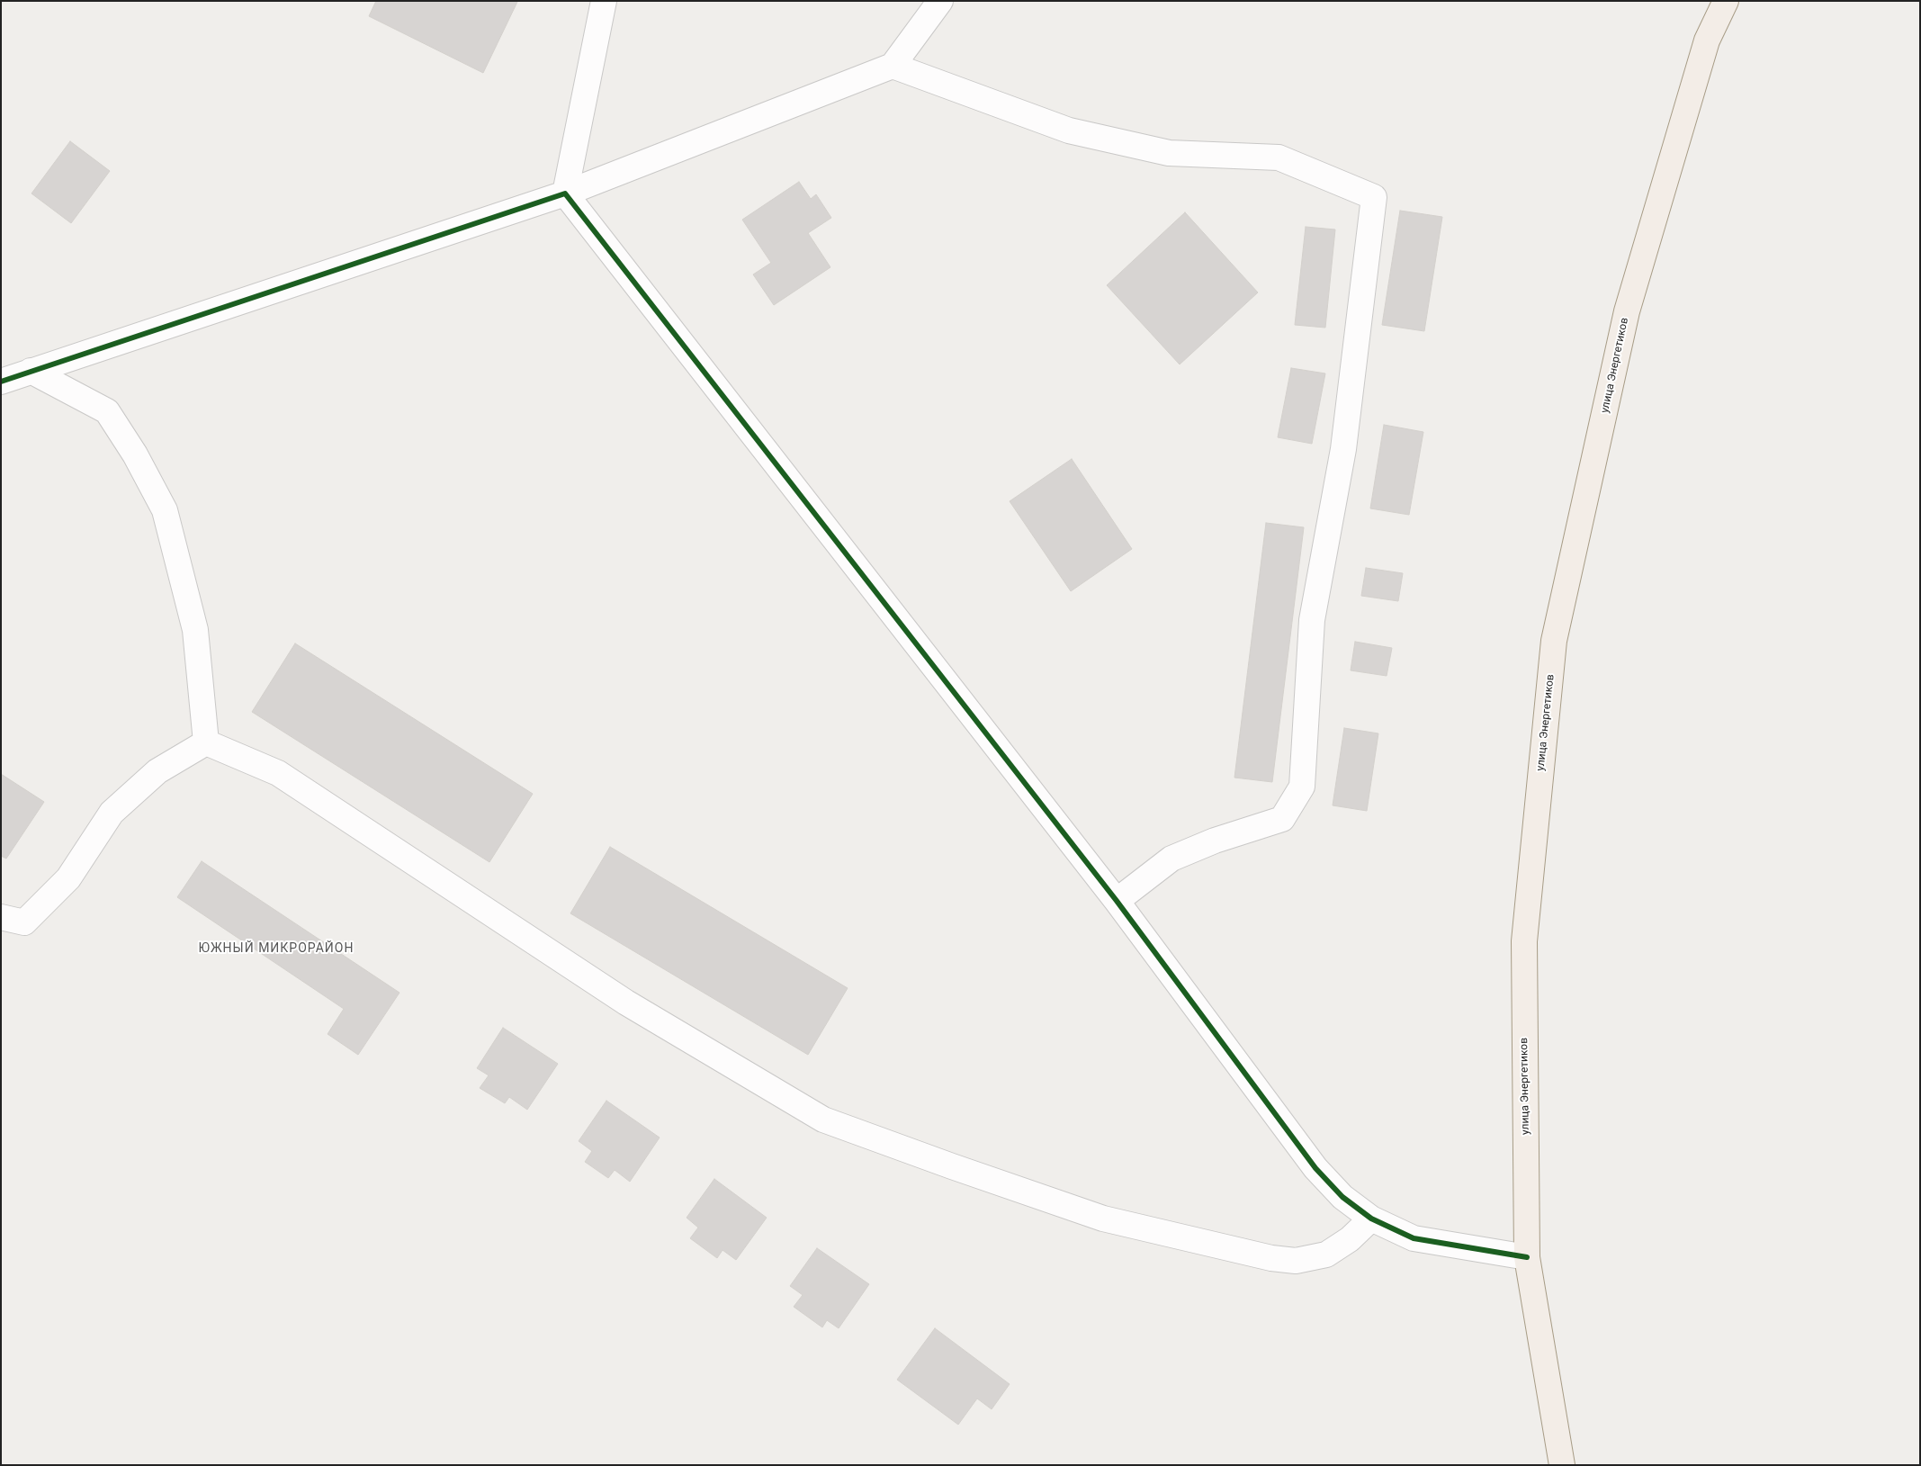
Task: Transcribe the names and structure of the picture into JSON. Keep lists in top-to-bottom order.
{
  "streets": {
    "main road": ["улица Энергетиков"]
  },
  "districts": ["ЮЖНЫЙ МИКРОРАЙОН"]
}
